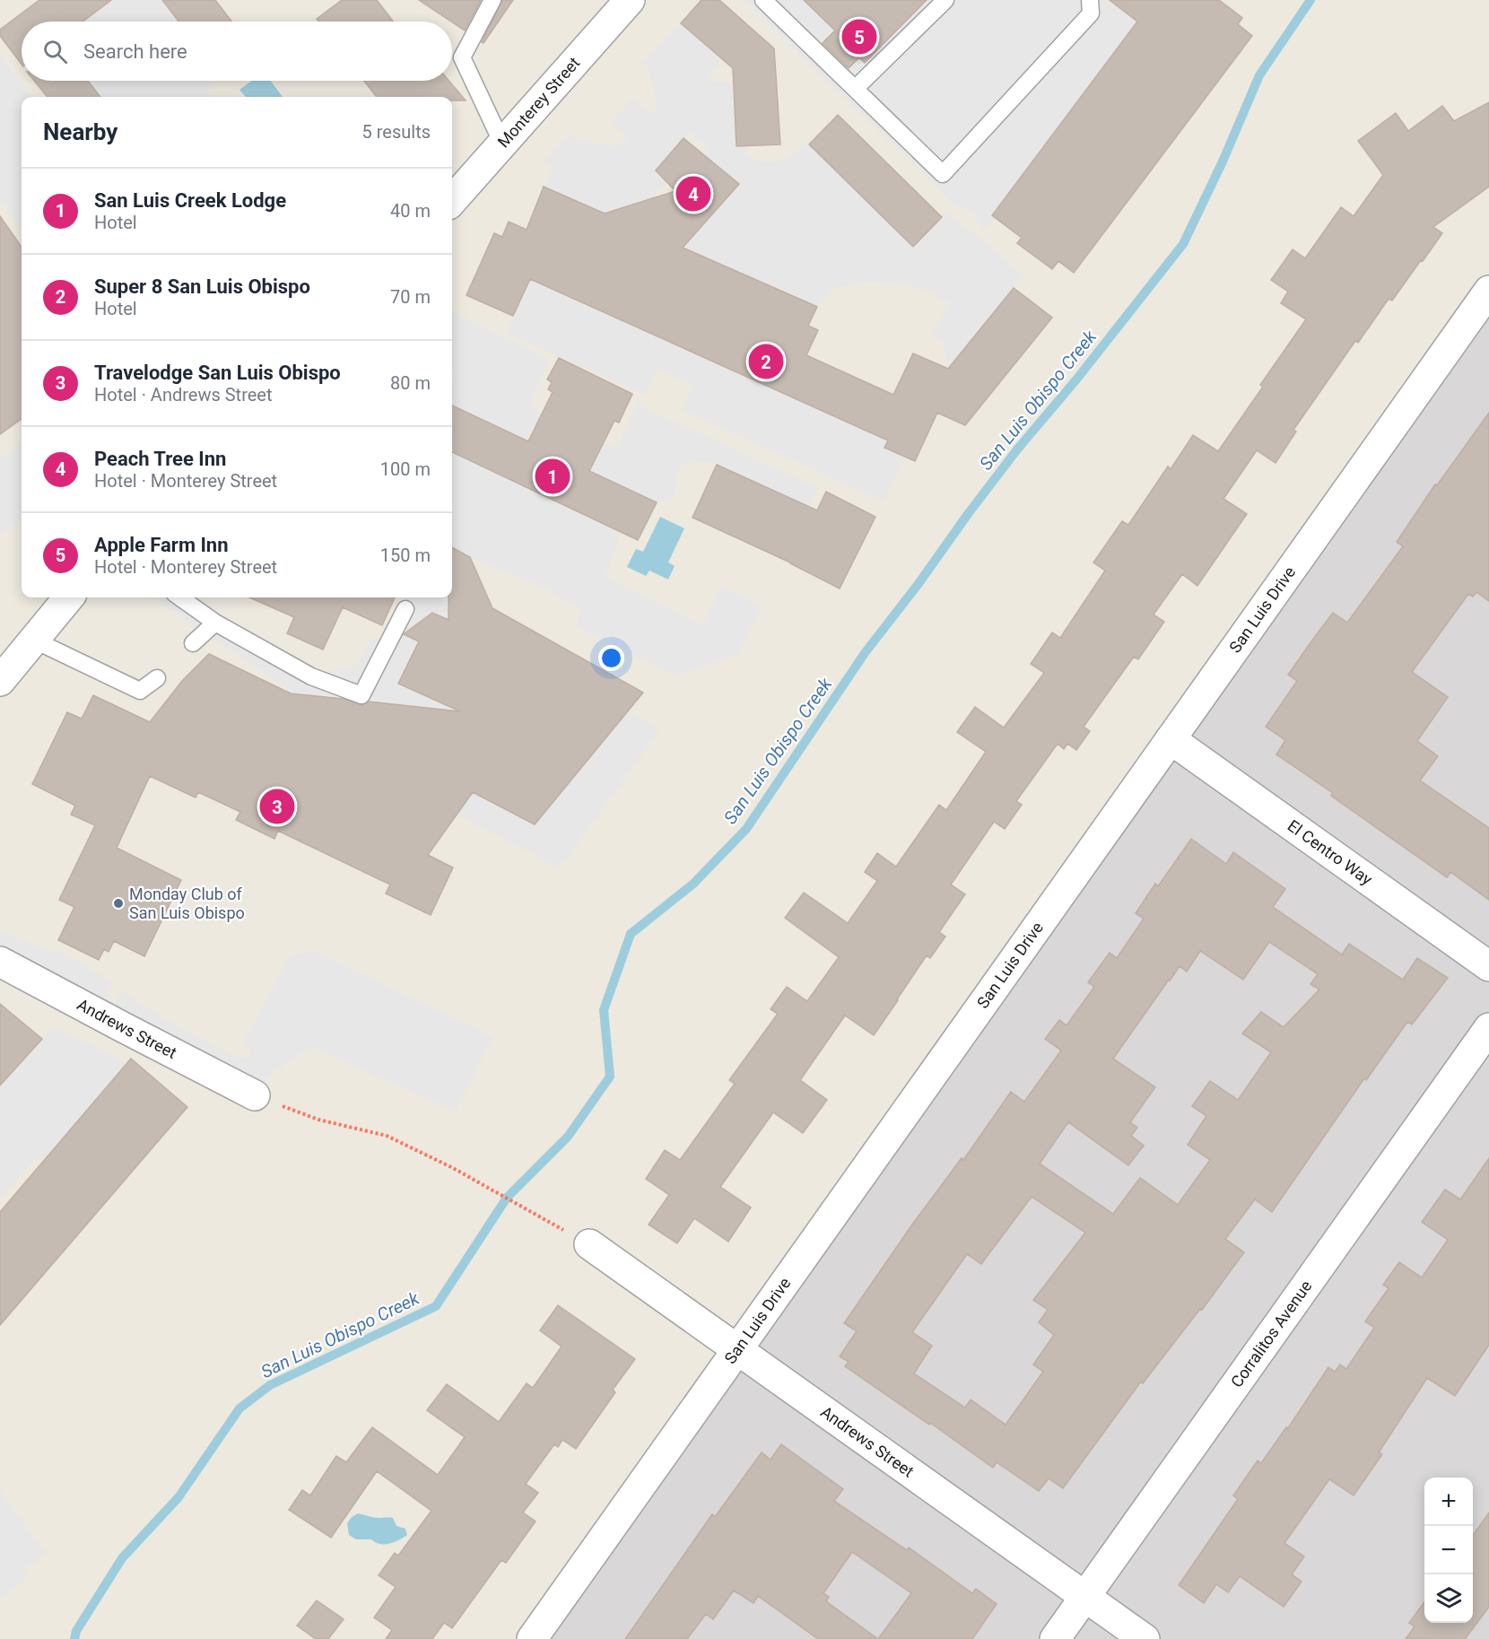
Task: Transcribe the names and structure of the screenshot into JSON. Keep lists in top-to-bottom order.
{
  "streets": {
    "street": [
      "Monterey Street",
      "San Luis Drive",
      "El Centro Way",
      "Andrews Street",
      "Corralitos Avenue"
    ]
  },
  "crossings": [
    ["San Luis Drive", "El Centro Way"],
    ["San Luis Drive", "Andrews Street"],
    ["Andrews Street", "Corralitos Avenue"]
  ],
  "water": ["San Luis Obispo Creek"],
  "places": ["Monday Club of San Luis Obispo"],
  "page": {
    "pins": [
      "5",
      "4",
      "2",
      "1",
      "3"
    ],
    "search": "Search here",
    "heading": ["Nearby", "5 results"],
    "list": [
      {
        "mark": "1",
        "name": "San Luis Creek Lodge",
        "note": "Hotel",
        "value": "40 m"
      },
      {
        "mark": "2",
        "name": "Super 8 San Luis Obispo",
        "note": "Hotel",
        "value": "70 m"
      },
      {
        "mark": "3",
        "name": "Travelodge San Luis Obispo",
        "note": "Hotel · Andrews Street",
        "value": "80 m"
      },
      {
        "mark": "4",
        "name": "Peach Tree Inn",
        "note": "Hotel · Monterey Street",
        "value": "100 m"
      },
      {
        "mark": "5",
        "name": "Apple Farm Inn",
        "note": "Hotel · Monterey Street",
        "value": "150 m"
      }
    ],
    "map_buttons": ["+", "−"]
  }
}
